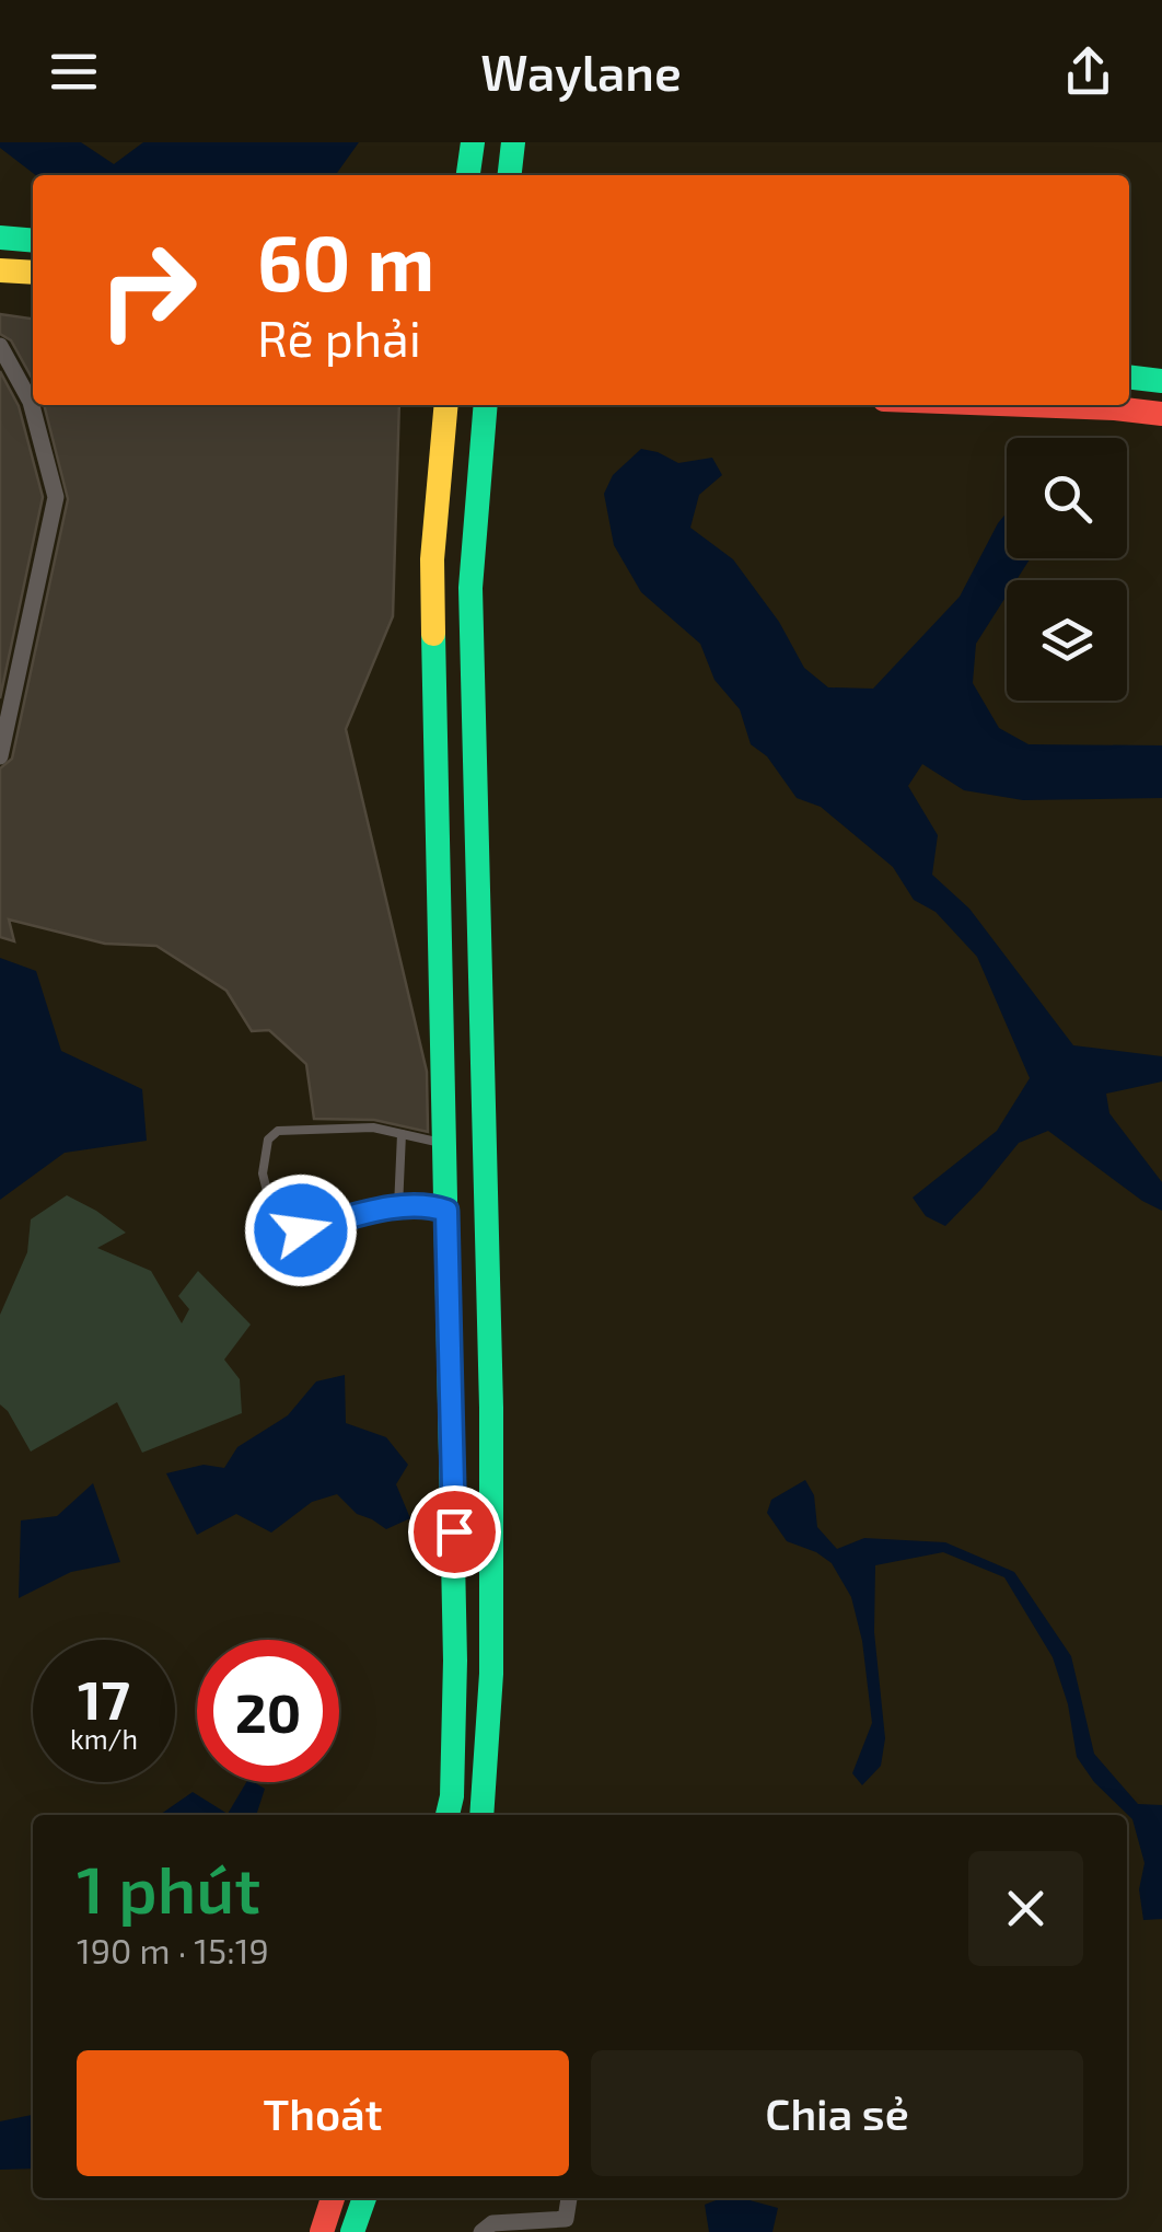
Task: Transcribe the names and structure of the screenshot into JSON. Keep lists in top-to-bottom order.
{
  "page": {
    "header": "Waylane",
    "turn": ["60 m", "Rẽ phải"],
    "speed": "17 km/h",
    "limit": "20",
    "heading": ["1 phút", "190 m · 15:19"],
    "buttons": ["Thoát", "Chia sẻ"]
  }
}
